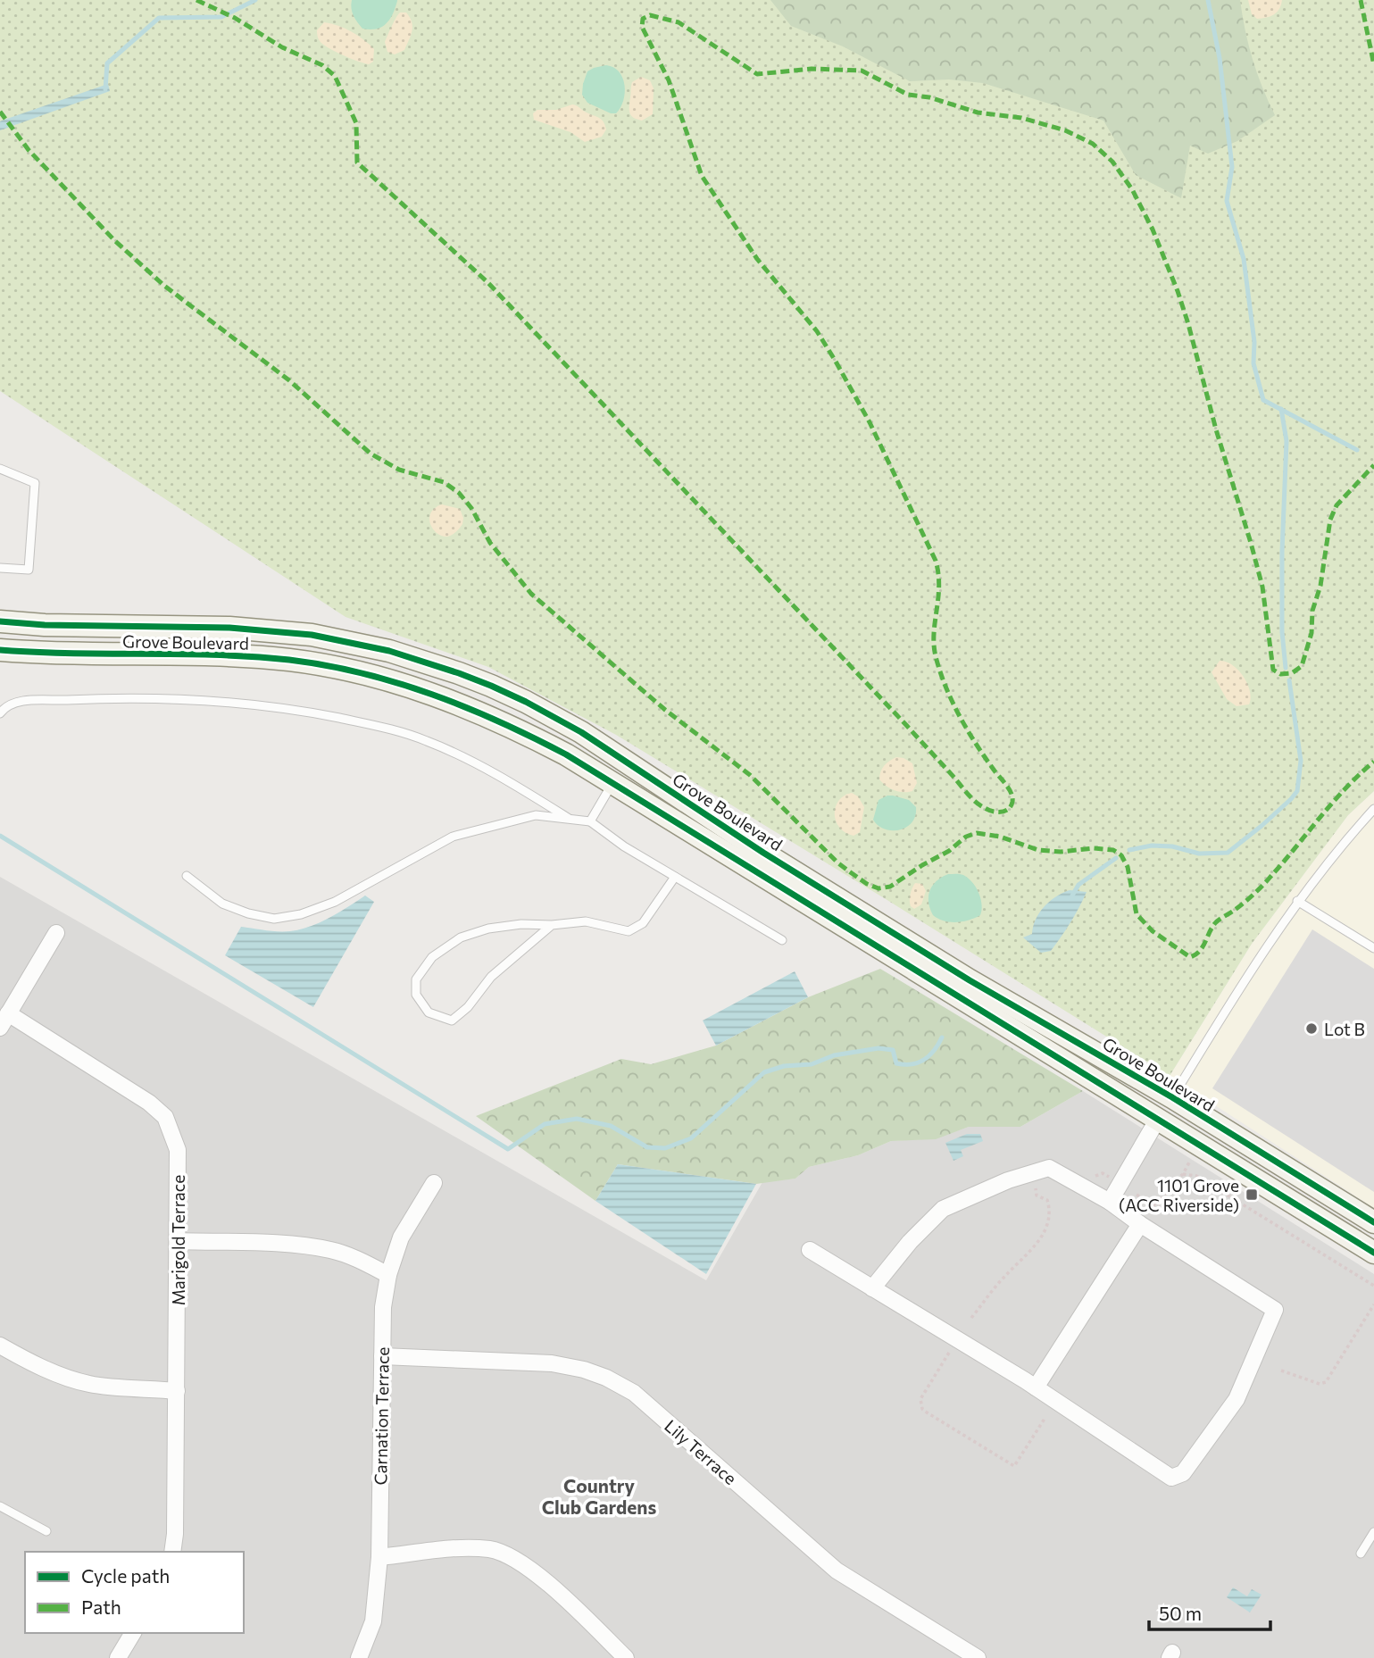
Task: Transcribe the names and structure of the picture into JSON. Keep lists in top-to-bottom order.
{
  "streets": {
    "street": [
      "Grove Boulevard",
      "Marigold Terrace",
      "Carnation Terrace",
      "Lily Terrace"
    ]
  },
  "crossings": [
    ["Carnation Terrace", "Lily Terrace"]
  ],
  "districts": ["Country Club Gardens"],
  "places": {
    "other": ["Lot B"],
    "transit": ["1101 Grove (ACC Riverside)"]
  },
  "legend": ["Cycle path", "Path"],
  "scale_bar": "50 m"
}
